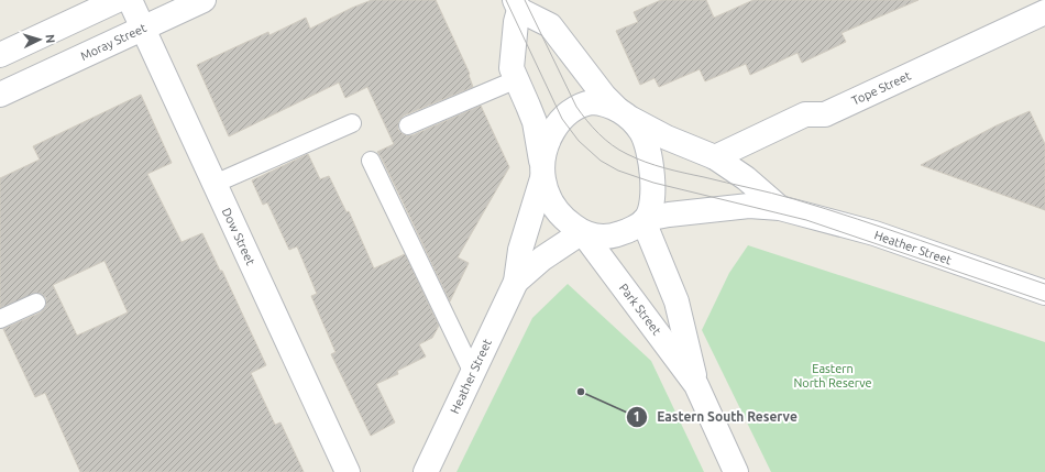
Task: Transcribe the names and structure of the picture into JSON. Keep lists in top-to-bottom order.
{
  "streets": {
    "street": [
      "Moray Street",
      "Tope Street",
      "Dow Street",
      "Heather Street",
      "Park Street"
    ]
  },
  "crossings": [
    ["Moray Street", "Dow Street"],
    ["Tope Street", "Heather Street"],
    ["Heather Street", "Park Street"]
  ],
  "parks": ["Eastern North Reserve"],
  "places": ["Eastern South Reserve"],
  "north": "right"
}
